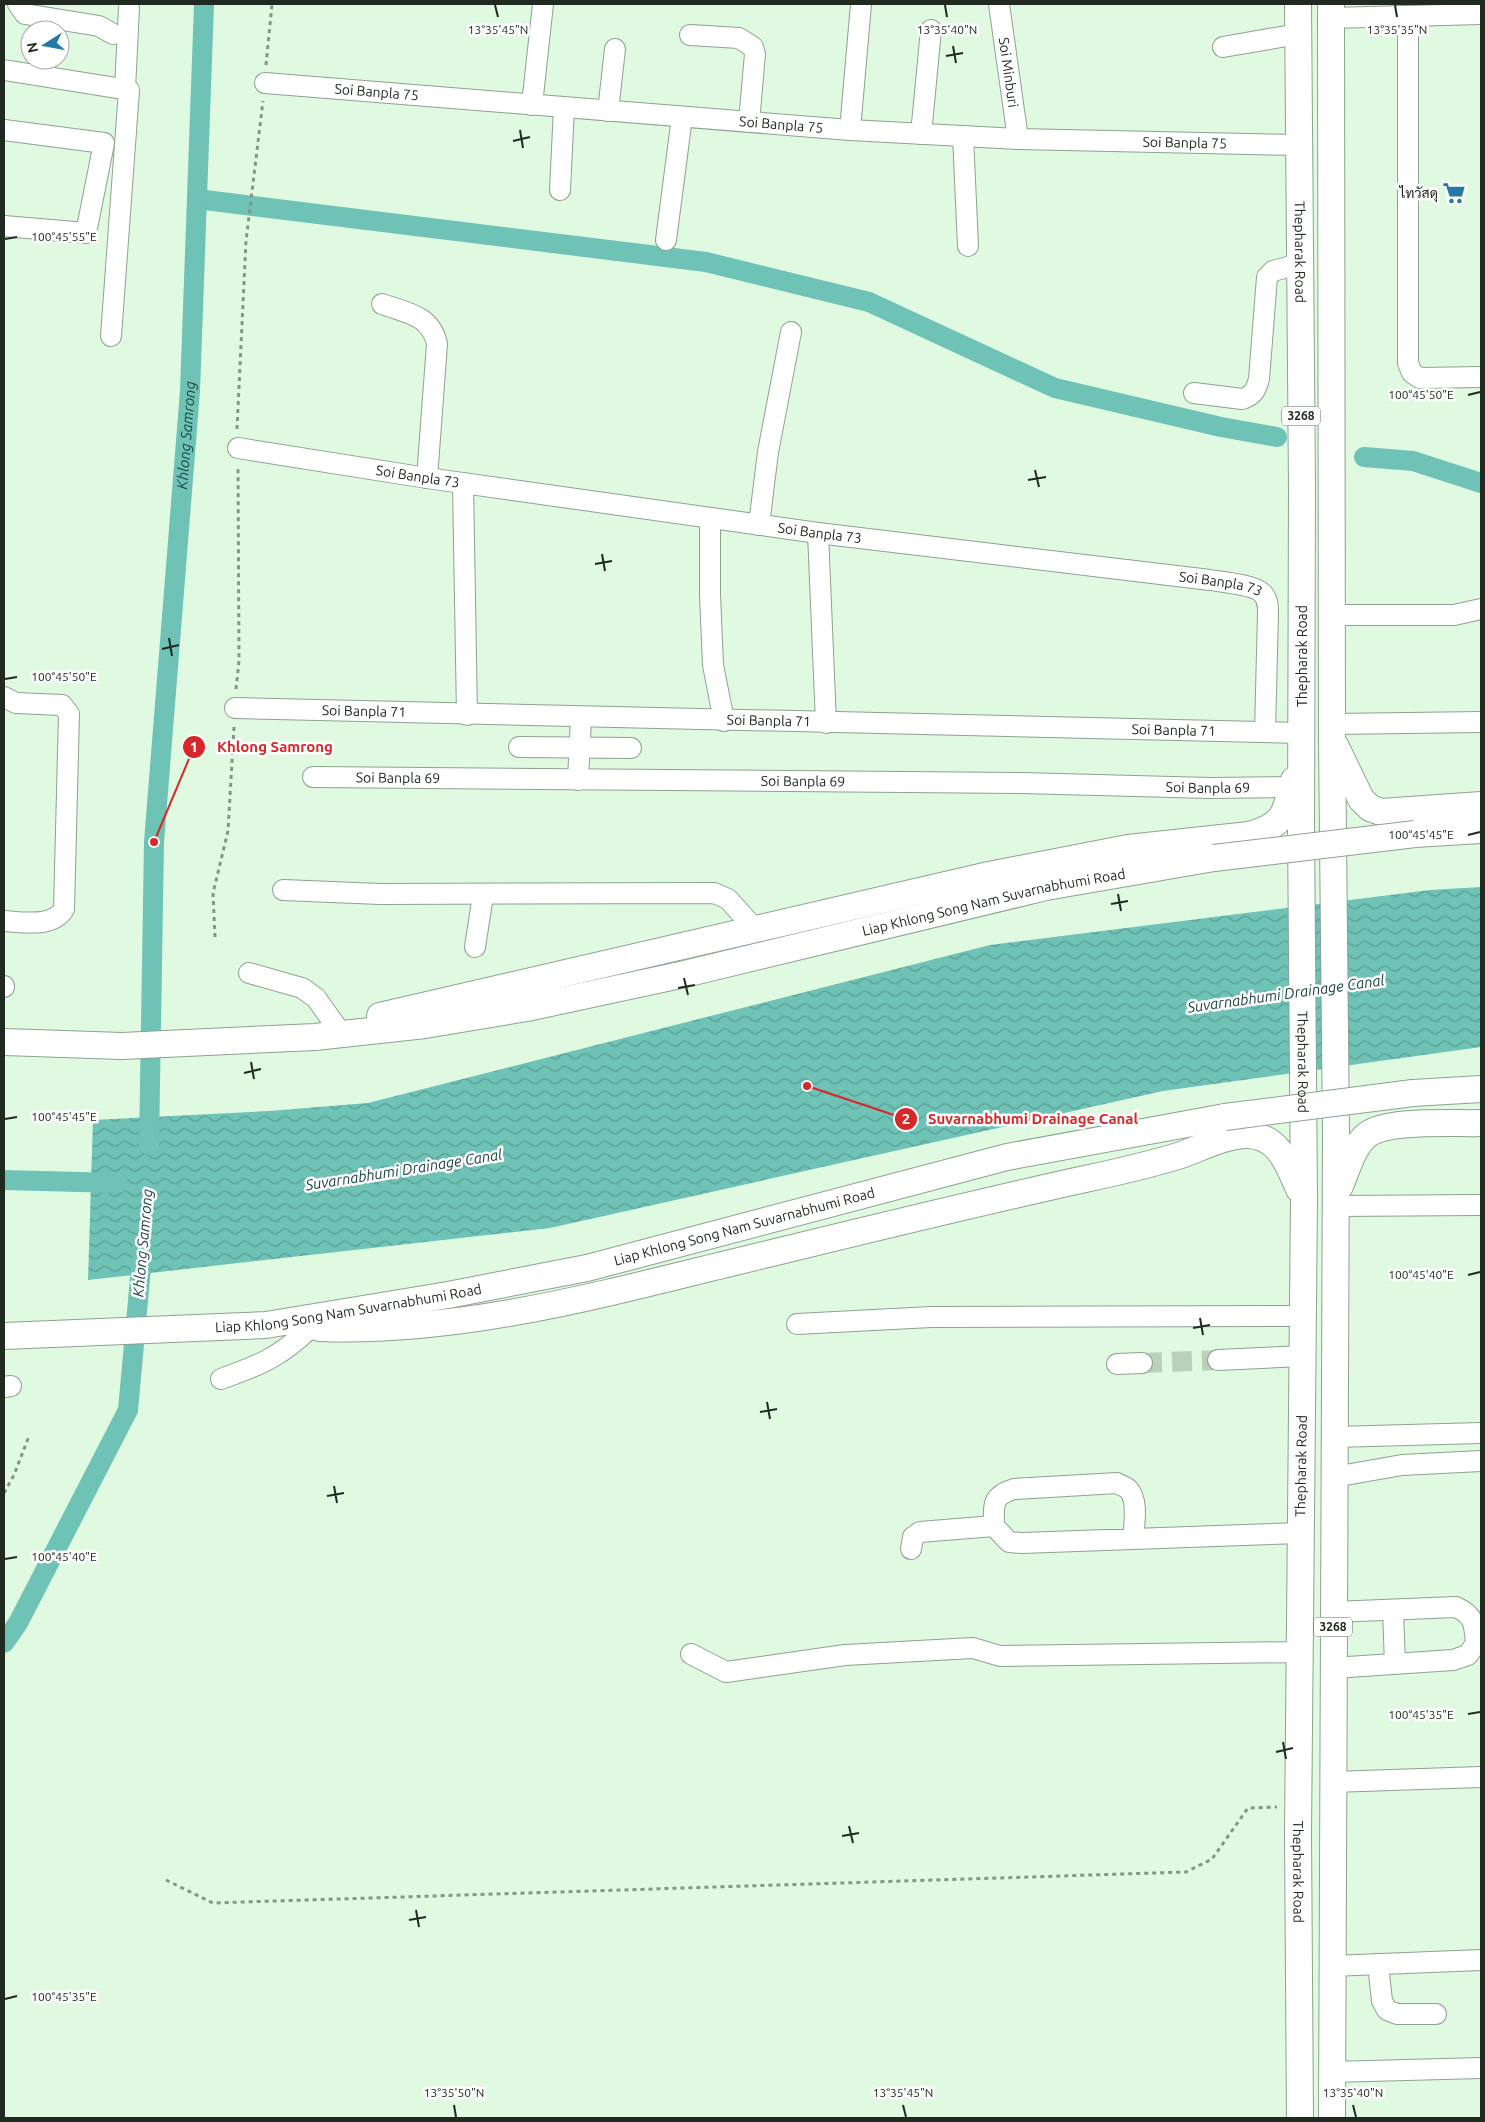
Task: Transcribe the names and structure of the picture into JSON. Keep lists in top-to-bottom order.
{
  "streets": {
    "main road": ["Thepharak Road", "3268", "Liap Khlong Song Nam Suvarnabhumi Road"],
    "street": [
      "Soi Minburi",
      "Soi Banpla 75",
      "Soi Banpla 73",
      "Soi Banpla 71",
      "Soi Banpla 69"
    ]
  },
  "crossings": [
    ["Soi Minburi", "Soi Banpla 75"],
    ["Soi Banpla 75", "Thepharak Road"],
    ["Thepharak Road", "Soi Banpla 71"],
    ["Soi Banpla 73", "Soi Banpla 71"]
  ],
  "water": ["Khlong Samrong", "Suvarnabhumi Drainage Canal"],
  "places": {
    "supermarket": ["ไทวัสดุ"],
    "other": ["Khlong Samrong", "Suvarnabhumi Drainage Canal"]
  },
  "north": "left",
  "coordinates": [
    "13°35'45\"N",
    "13°35'40\"N",
    "13°35'35\"N",
    "100°45'55\"E",
    "100°45'50\"E",
    "100°45'45\"E",
    "100°45'40\"E",
    "100°45'35\"E",
    "13°35'50\"N"
  ]
}
